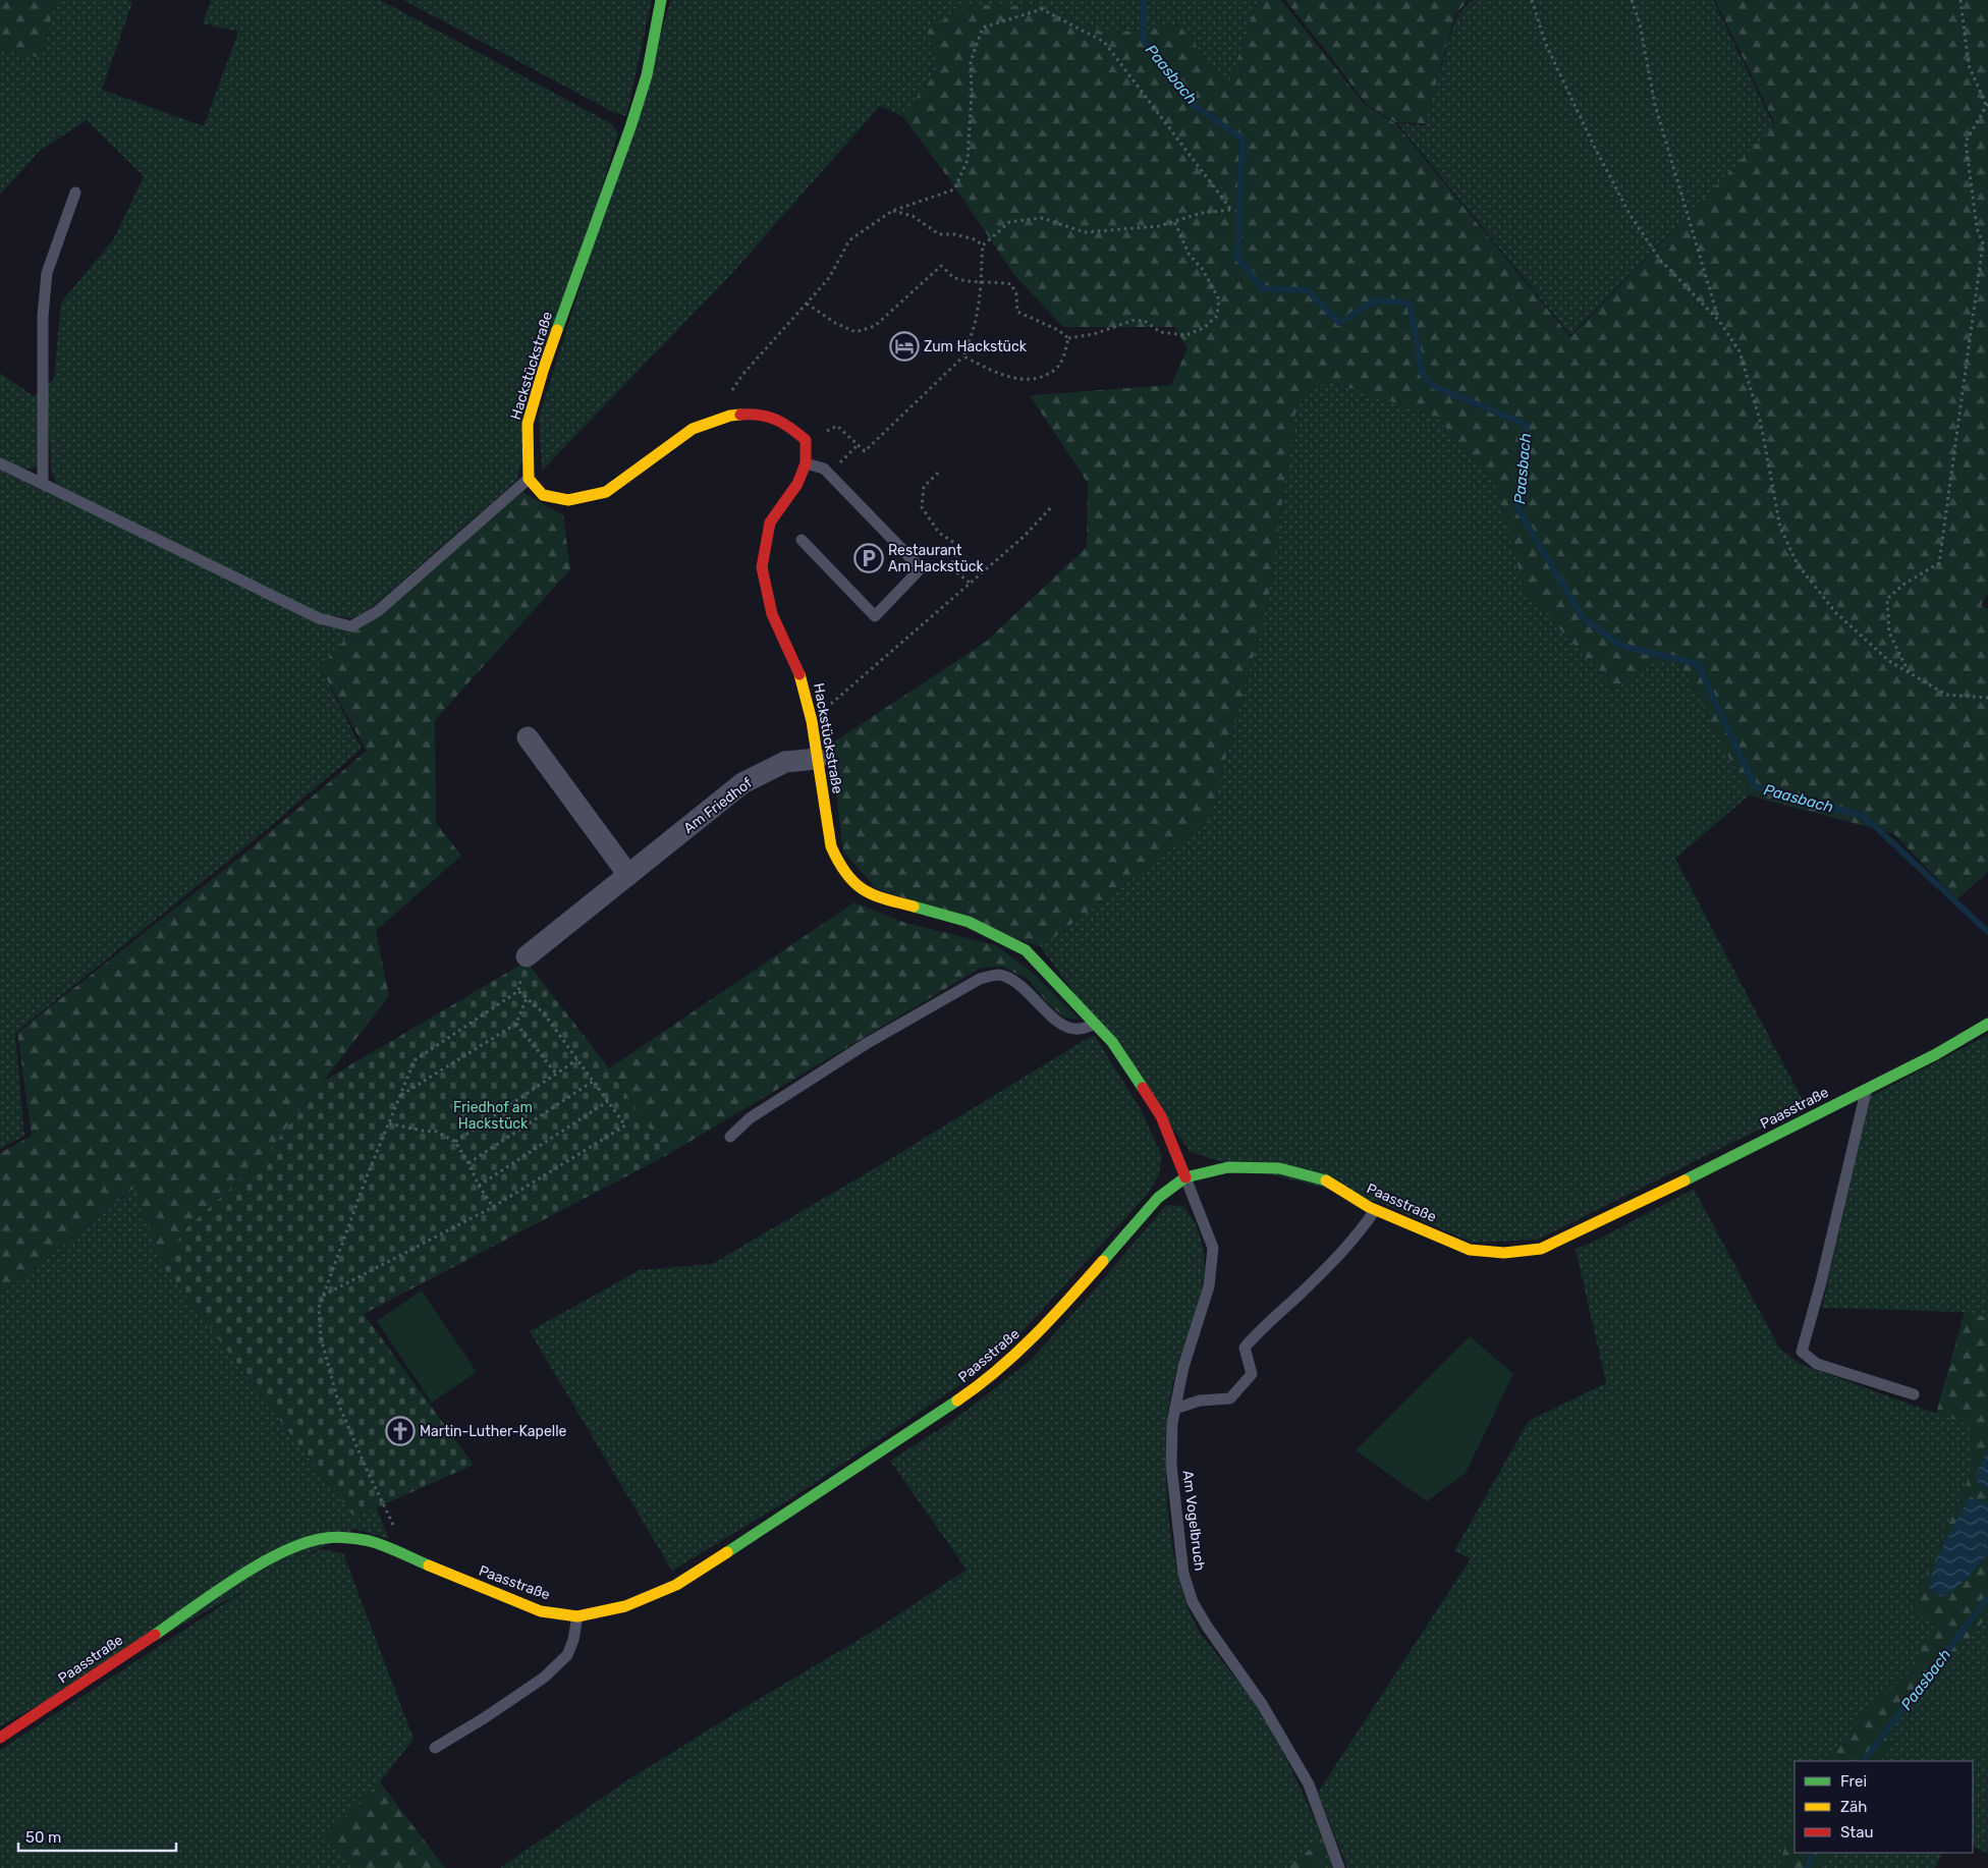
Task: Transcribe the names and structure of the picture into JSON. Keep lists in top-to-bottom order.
{
  "streets": {
    "street": ["Hackstückstraße", "Am Friedhof", "Paasstraße"],
    "lane": ["Am Vogelbruch"]
  },
  "crossings": [
    ["Hackstückstraße", "Am Friedhof"],
    ["Hackstückstraße", "Paasstraße"],
    ["Hackstückstraße", "Am Vogelbruch"],
    ["Paasstraße", "Am Vogelbruch"]
  ],
  "water": ["Paasbach"],
  "parks": ["Friedhof am Hackstück"],
  "places": {
    "hotel": ["Zum Hackstück"],
    "parking": ["Restaurant Am Hackstück"],
    "church": ["Martin-Luther-Kapelle"]
  },
  "legend": ["Frei", "Zäh", "Stau"],
  "scale_bar": "50 m"
}
